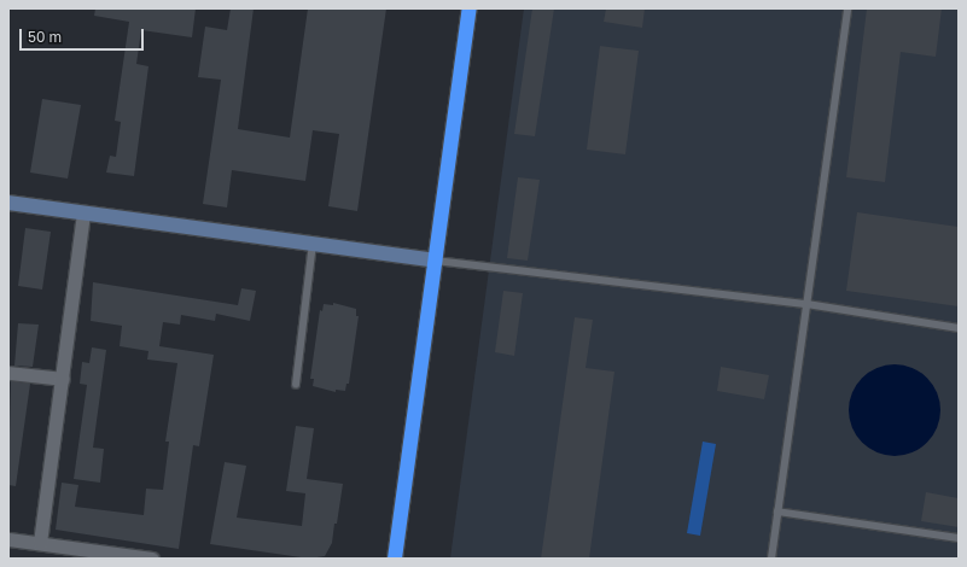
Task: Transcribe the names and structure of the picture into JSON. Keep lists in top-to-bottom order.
{
  "scale_bar": "50 m"
}
